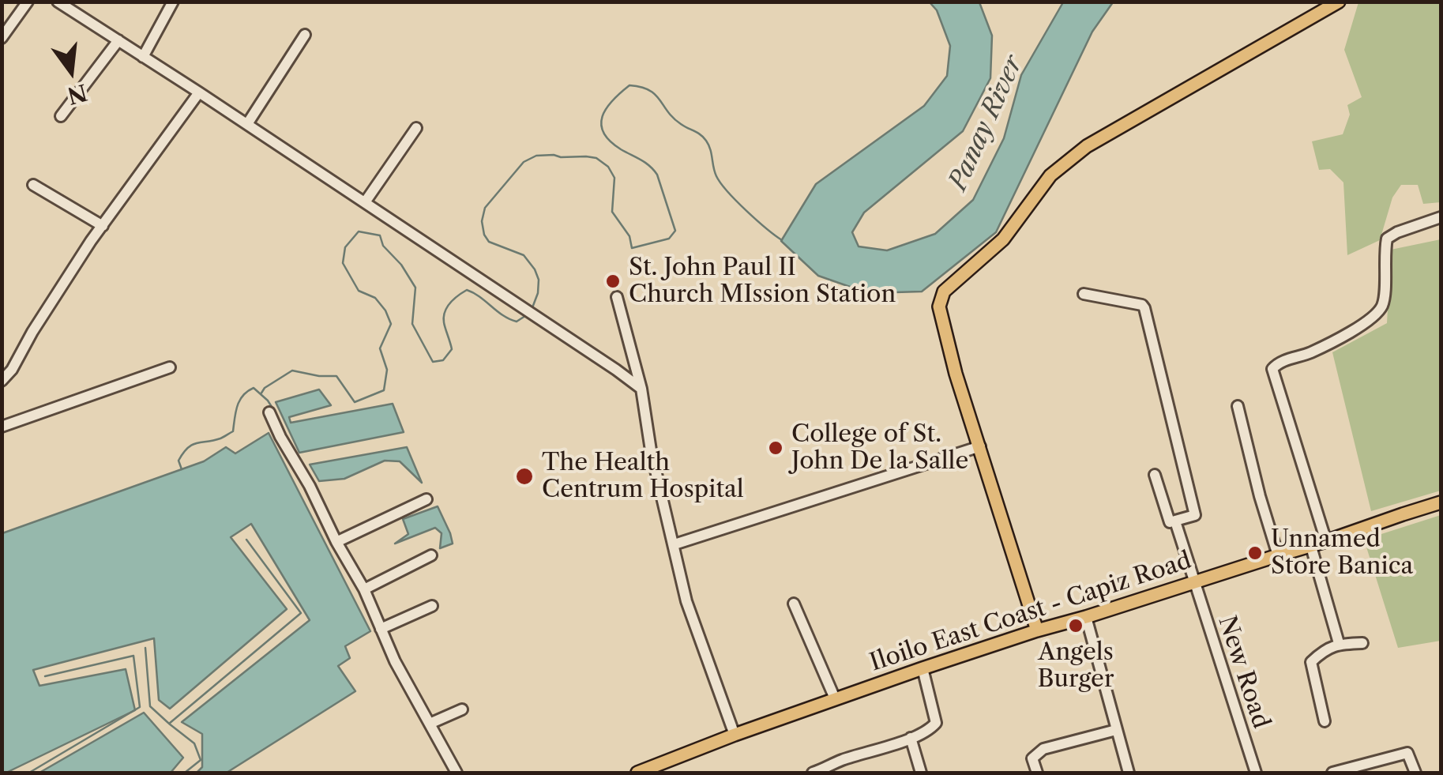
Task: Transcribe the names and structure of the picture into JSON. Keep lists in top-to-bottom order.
{
  "streets": {
    "main road": ["Iloilo East Coast - Capiz Road"],
    "street": ["New Road"]
  },
  "crossings": [
    ["Iloilo East Coast - Capiz Road", "New Road"]
  ],
  "water": ["Panay River"],
  "places": [
    "St. John Paul II Church MIssion Station",
    "College of St. John De la Salle",
    "The Health Centrum Hospital",
    "Unnamed Store Banica",
    "Angels Burger"
  ],
  "north": "bottom"
}
